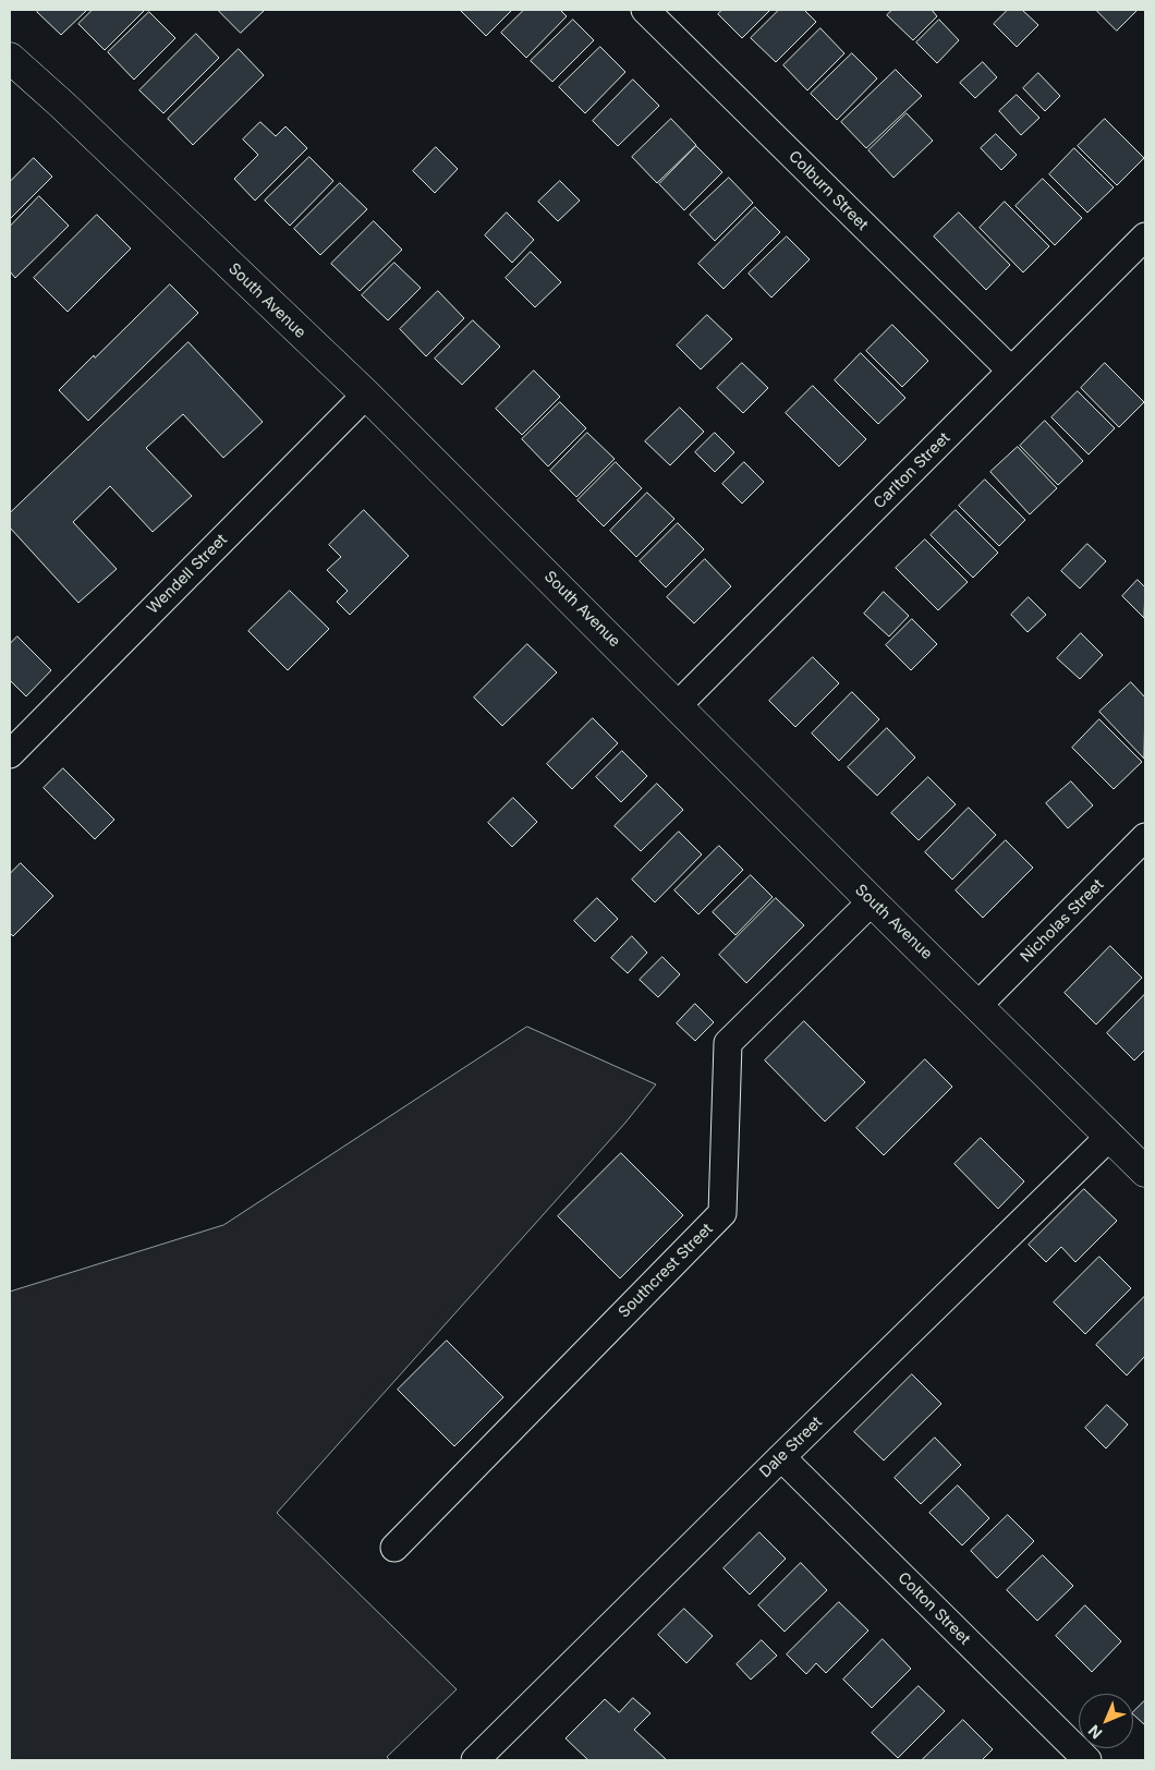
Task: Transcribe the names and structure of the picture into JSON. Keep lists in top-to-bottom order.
{
  "streets": {
    "street": [
      "Colburn Street",
      "South Avenue",
      "Carlton Street",
      "Wendell Street",
      "Nicholas Street",
      "Southcrest Street",
      "Dale Street",
      "Colton Street"
    ]
  },
  "crossings": [
    ["Colburn Street", "Carlton Street"],
    ["South Avenue", "Carlton Street"],
    ["South Avenue", "Wendell Street"],
    ["South Avenue", "Nicholas Street"],
    ["South Avenue", "Southcrest Street"],
    ["South Avenue", "Dale Street"],
    ["Dale Street", "Colton Street"]
  ],
  "north": "bottom left"
}
